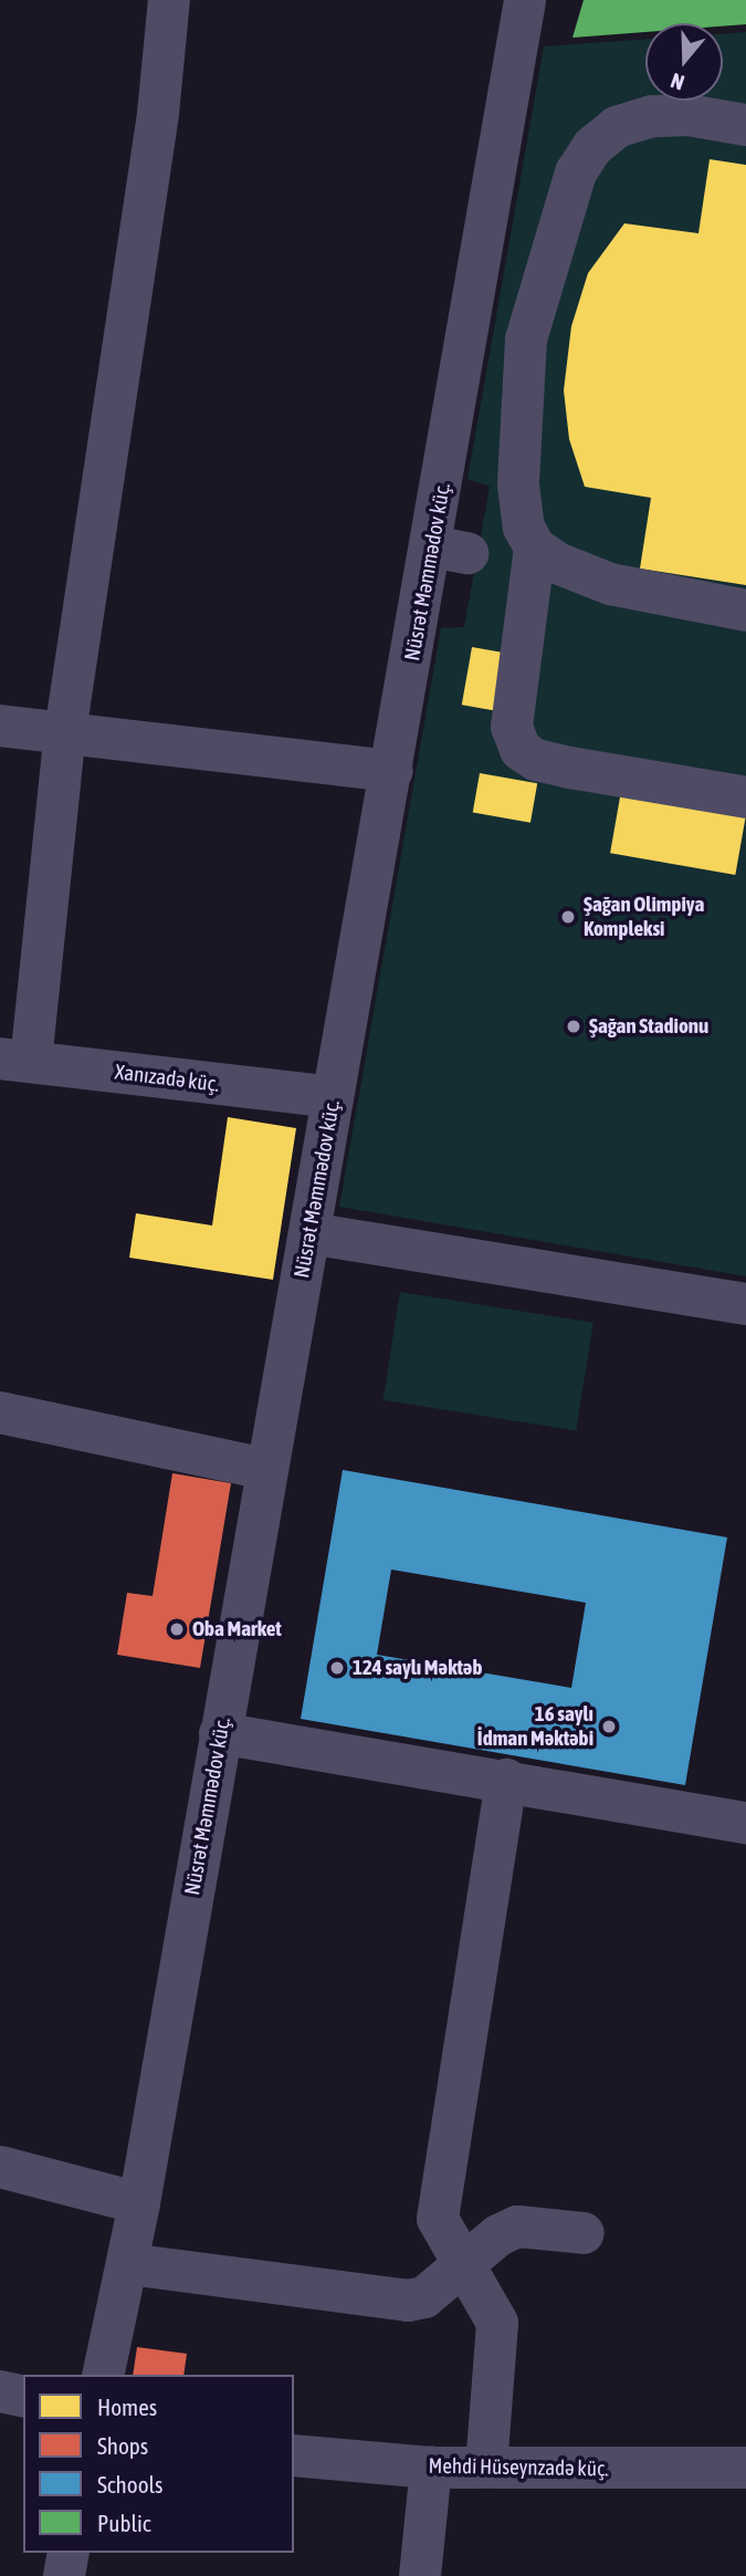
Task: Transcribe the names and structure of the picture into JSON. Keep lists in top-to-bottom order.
{
  "streets": {
    "street": ["Nüsrət Məmmədov küç.", "Xanızadə küç.", "Mehdi Hüseynzadə küç."]
  },
  "crossings": [
    ["Nüsrət Məmmədov küç.", "Xanızadə küç."]
  ],
  "places": [
    "Şağan Olimpiya Kompleksi",
    "Şağan Stadionu",
    "Oba Market",
    "124 saylı Məktəb",
    "16 saylı İdman Məktəbi"
  ],
  "legend": [
    "Homes",
    "Shops",
    "Schools",
    "Public"
  ],
  "north": "bottom"
}
